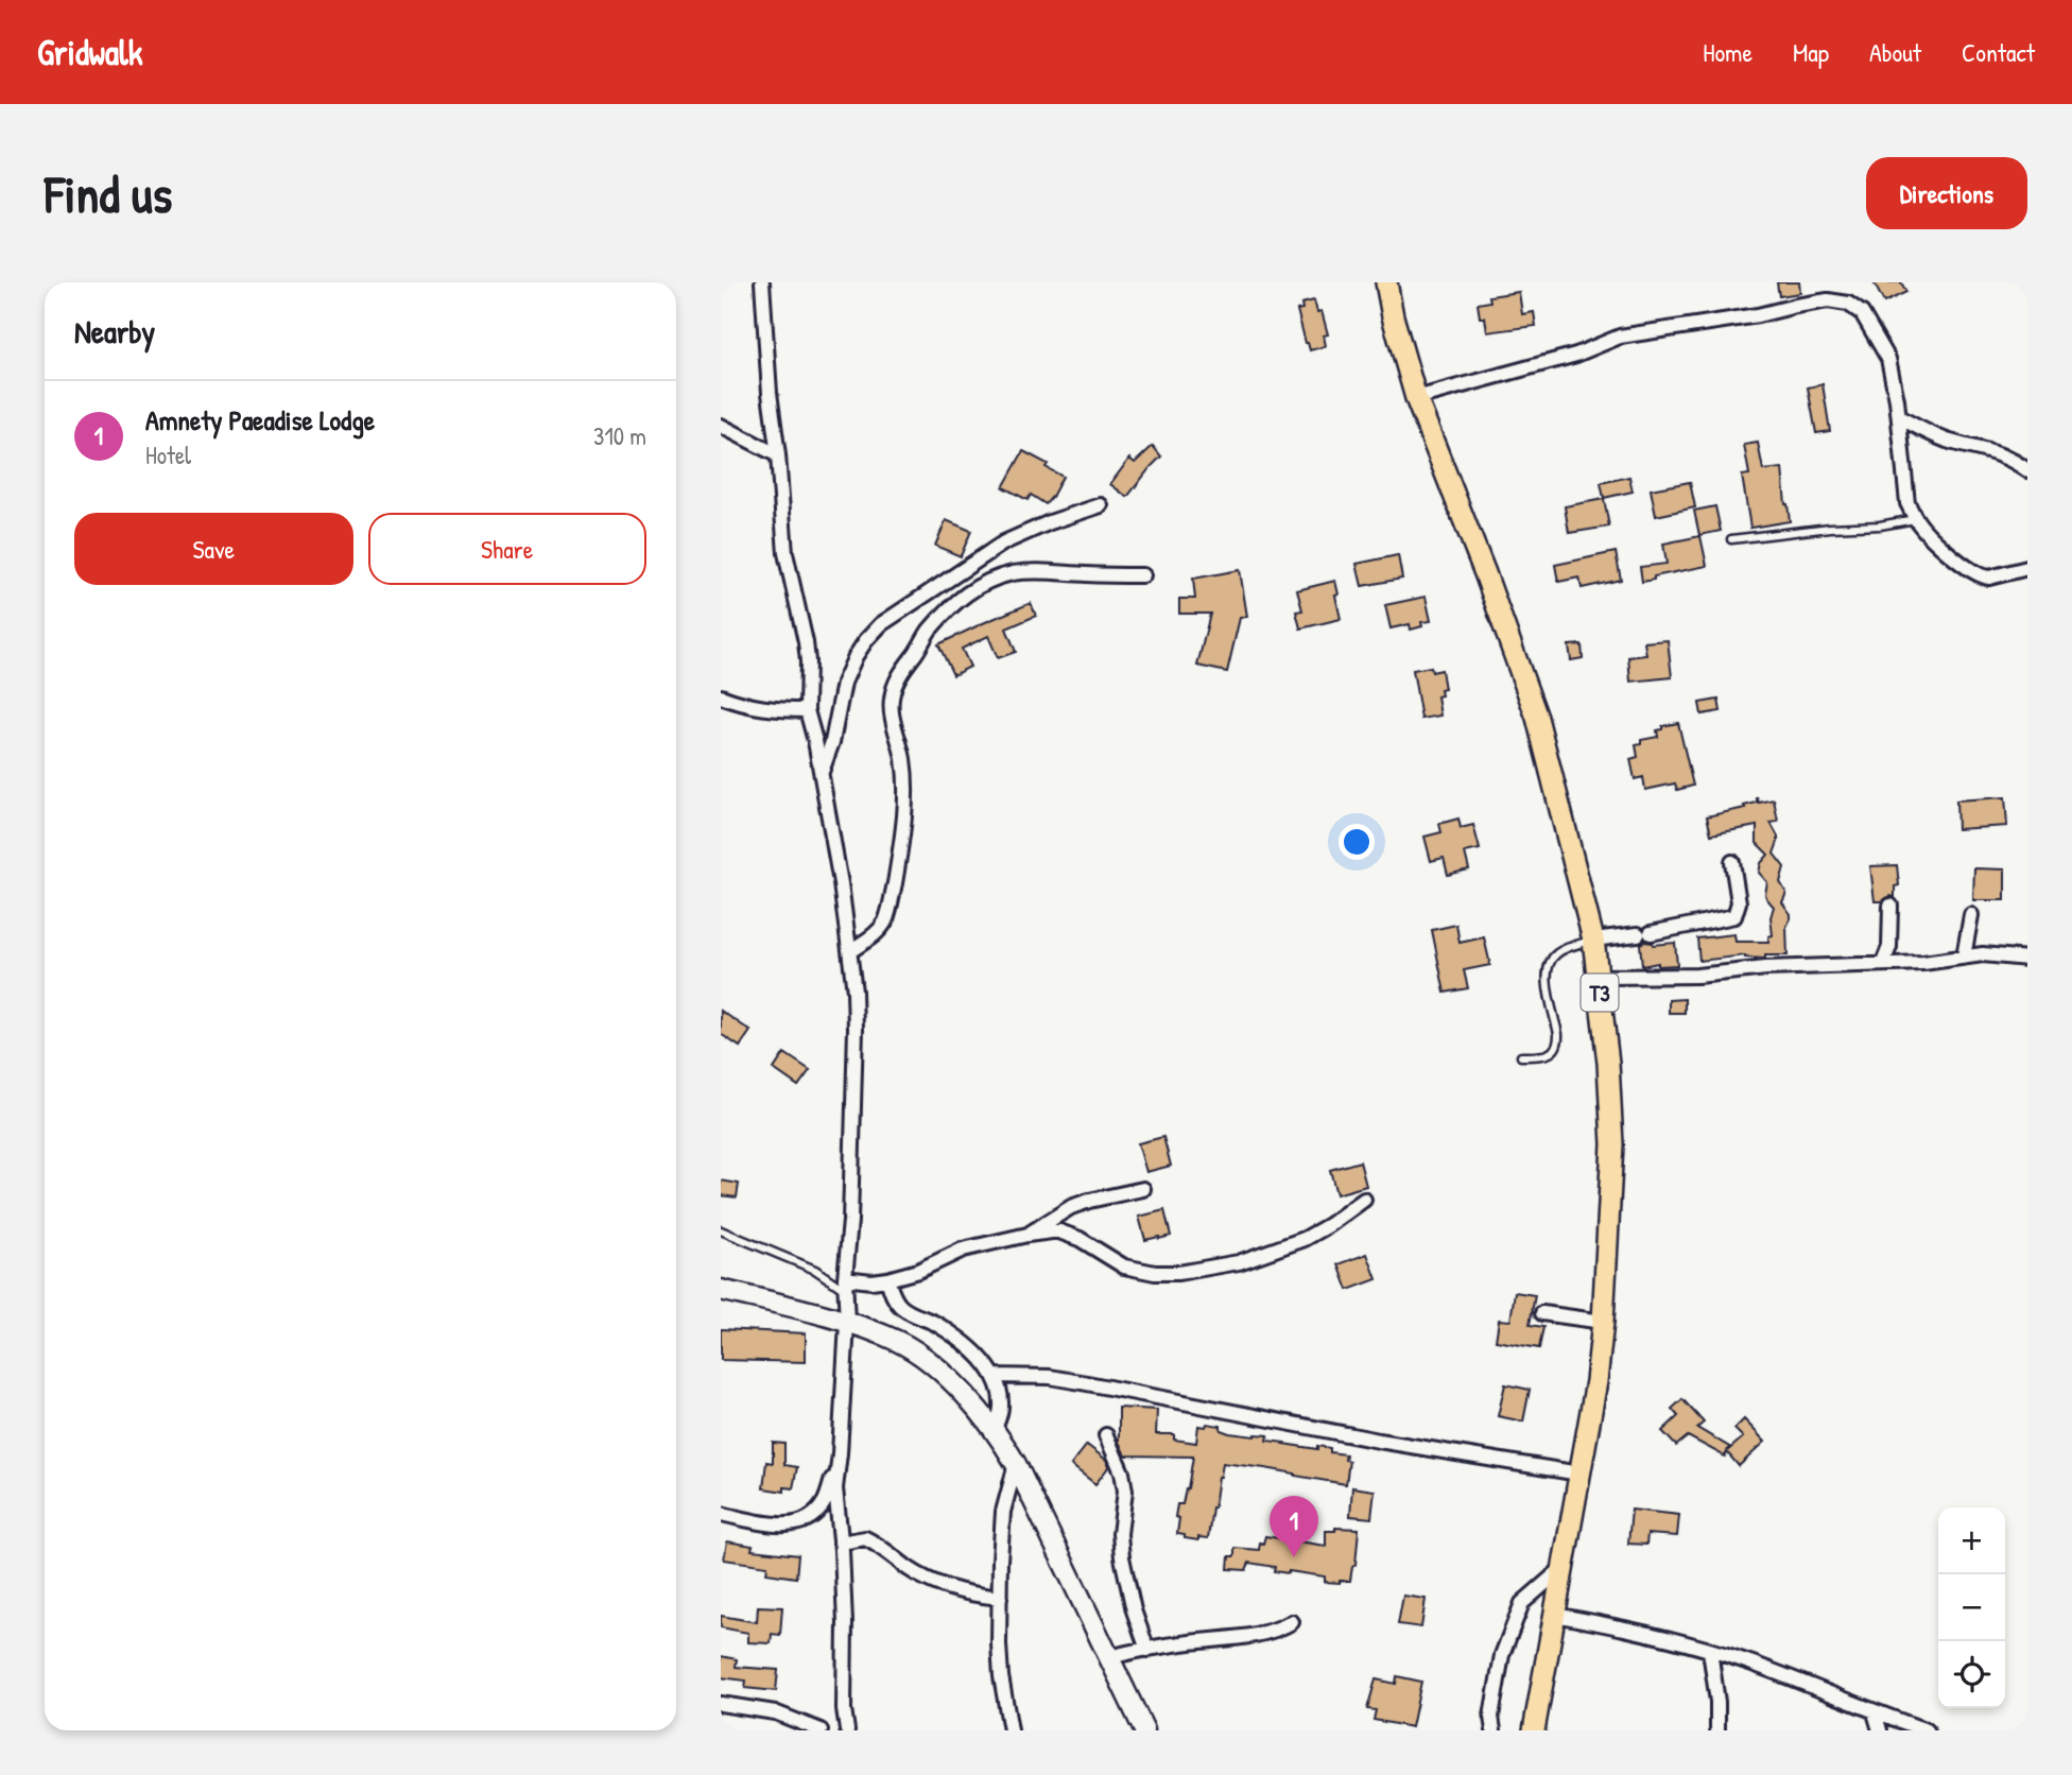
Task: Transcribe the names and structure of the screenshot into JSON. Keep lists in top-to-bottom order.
{
  "streets": {
    "highway": ["T3"]
  },
  "page": {
    "header": "Gridwalk",
    "nav": [
      "Home",
      "Map",
      "About",
      "Contact"
    ],
    "buttons": [
      "Directions",
      ["Save", "Share"]
    ],
    "title": "Find us",
    "heading": "Nearby",
    "list": [
      {
        "mark": "1",
        "name": "Amnety Paeadise Lodge",
        "note": "Hotel",
        "value": "310 m"
      }
    ],
    "pins": "1",
    "map_buttons": ["+", "−"]
  }
}
